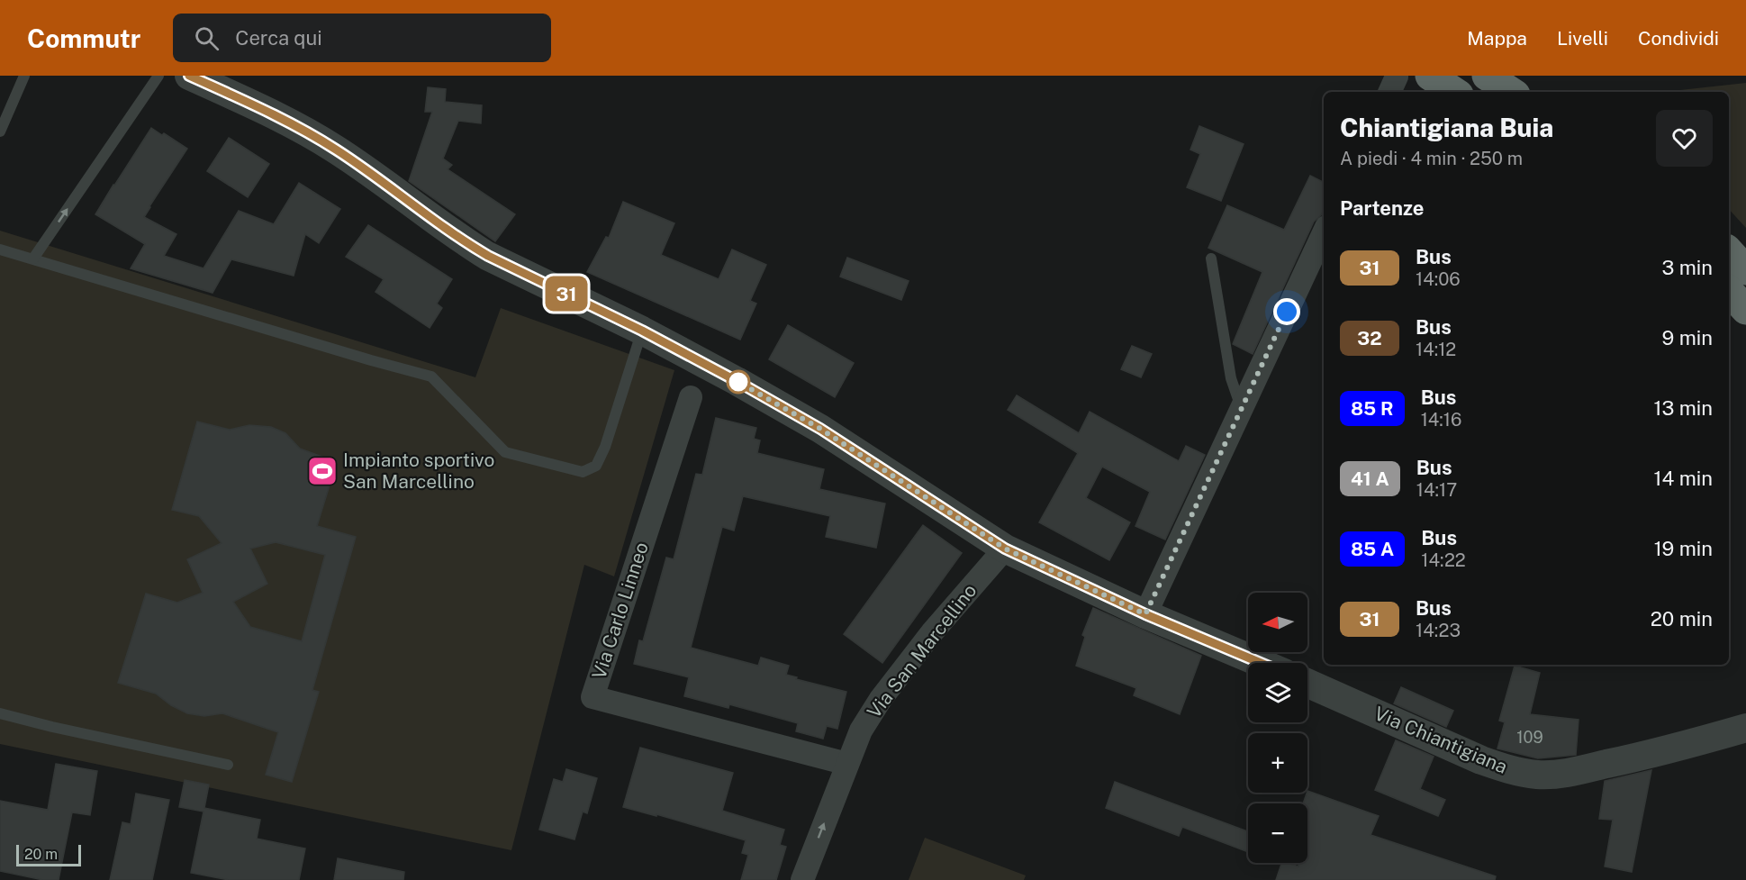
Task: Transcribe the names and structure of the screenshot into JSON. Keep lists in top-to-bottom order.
{
  "streets": {
    "street": ["Via Carlo Linneo", "Via San Marcellino", "Via Chiantigiana"]
  },
  "crossings": [
    ["Via Carlo Linneo", "Via San Marcellino"]
  ],
  "places": {
    "sports": ["Impianto sportivo San Marcellino"]
  },
  "lines": ["bus line 31"],
  "house_numbers": ["109"],
  "scale_bar": "20 m",
  "north": "left",
  "page": {
    "header": "Commutr",
    "search": "Cerca qui",
    "nav": ["Mappa", "Livelli", "Condividi"],
    "on_map": "31",
    "heading": [
      ["Chiantigiana Buia", "A piedi · 4 min · 250 m"],
      "Partenze"
    ],
    "list": [
      {
        "mark": "31",
        "name": "Bus",
        "note": "14:06",
        "value": "3 min"
      },
      {
        "mark": "32",
        "name": "Bus",
        "note": "14:12",
        "value": "9 min"
      },
      {
        "mark": "85 R",
        "name": "Bus",
        "note": "14:16",
        "value": "13 min"
      },
      {
        "mark": "41 A",
        "name": "Bus",
        "note": "14:17",
        "value": "14 min"
      },
      {
        "mark": "85 A",
        "name": "Bus",
        "note": "14:22",
        "value": "19 min"
      },
      {
        "mark": "31",
        "name": "Bus",
        "note": "14:23",
        "value": "20 min"
      }
    ],
    "map_buttons": ["+", "−"],
    "scale": "20 m"
  }
}
